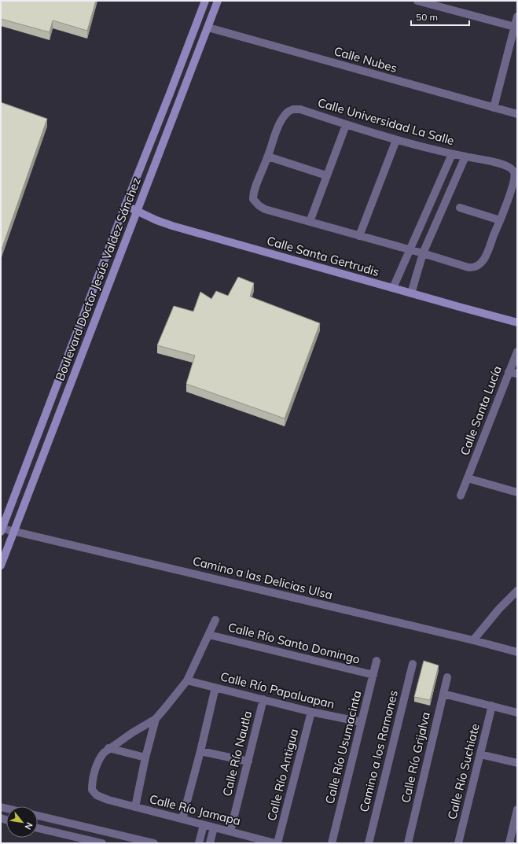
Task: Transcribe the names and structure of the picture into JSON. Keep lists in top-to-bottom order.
{
  "streets": {
    "main road": ["Calle Santa Gertrudis", "Boulevard Doctor Jesús Valdez Sánchez"],
    "street": [
      "Calle Nubes",
      "Calle Universidad La Salle",
      "Calle Santa Lucía",
      "Camino a las Delicias Ulsa",
      "Calle Río Santo Domingo",
      "Calle Río Papaluapan",
      "Calle Río Usumacinta",
      "Camino a los Ramones",
      "Calle Río Nautla",
      "Calle Río Grijalva",
      "Calle Río Suchiate",
      "Calle Río Antigua",
      "Calle Río Jamapa"
    ]
  },
  "crossings": [
    ["Calle Nubes", "Boulevard Doctor Jesús Valdez Sánchez"],
    ["Calle Santa Gertrudis", "Boulevard Doctor Jesús Valdez Sánchez"],
    ["Boulevard Doctor Jesús Valdez Sánchez", "Camino a las Delicias Ulsa"],
    ["Calle Río Santo Domingo", "Calle Río Usumacinta"],
    ["Calle Río Papaluapan", "Calle Río Usumacinta"],
    ["Calle Río Papaluapan", "Calle Río Nautla"],
    ["Calle Río Papaluapan", "Calle Río Antigua"],
    ["Calle Río Nautla", "Calle Río Jamapa"]
  ],
  "scale_bar": "50 m",
  "north": "bottom right"
}
